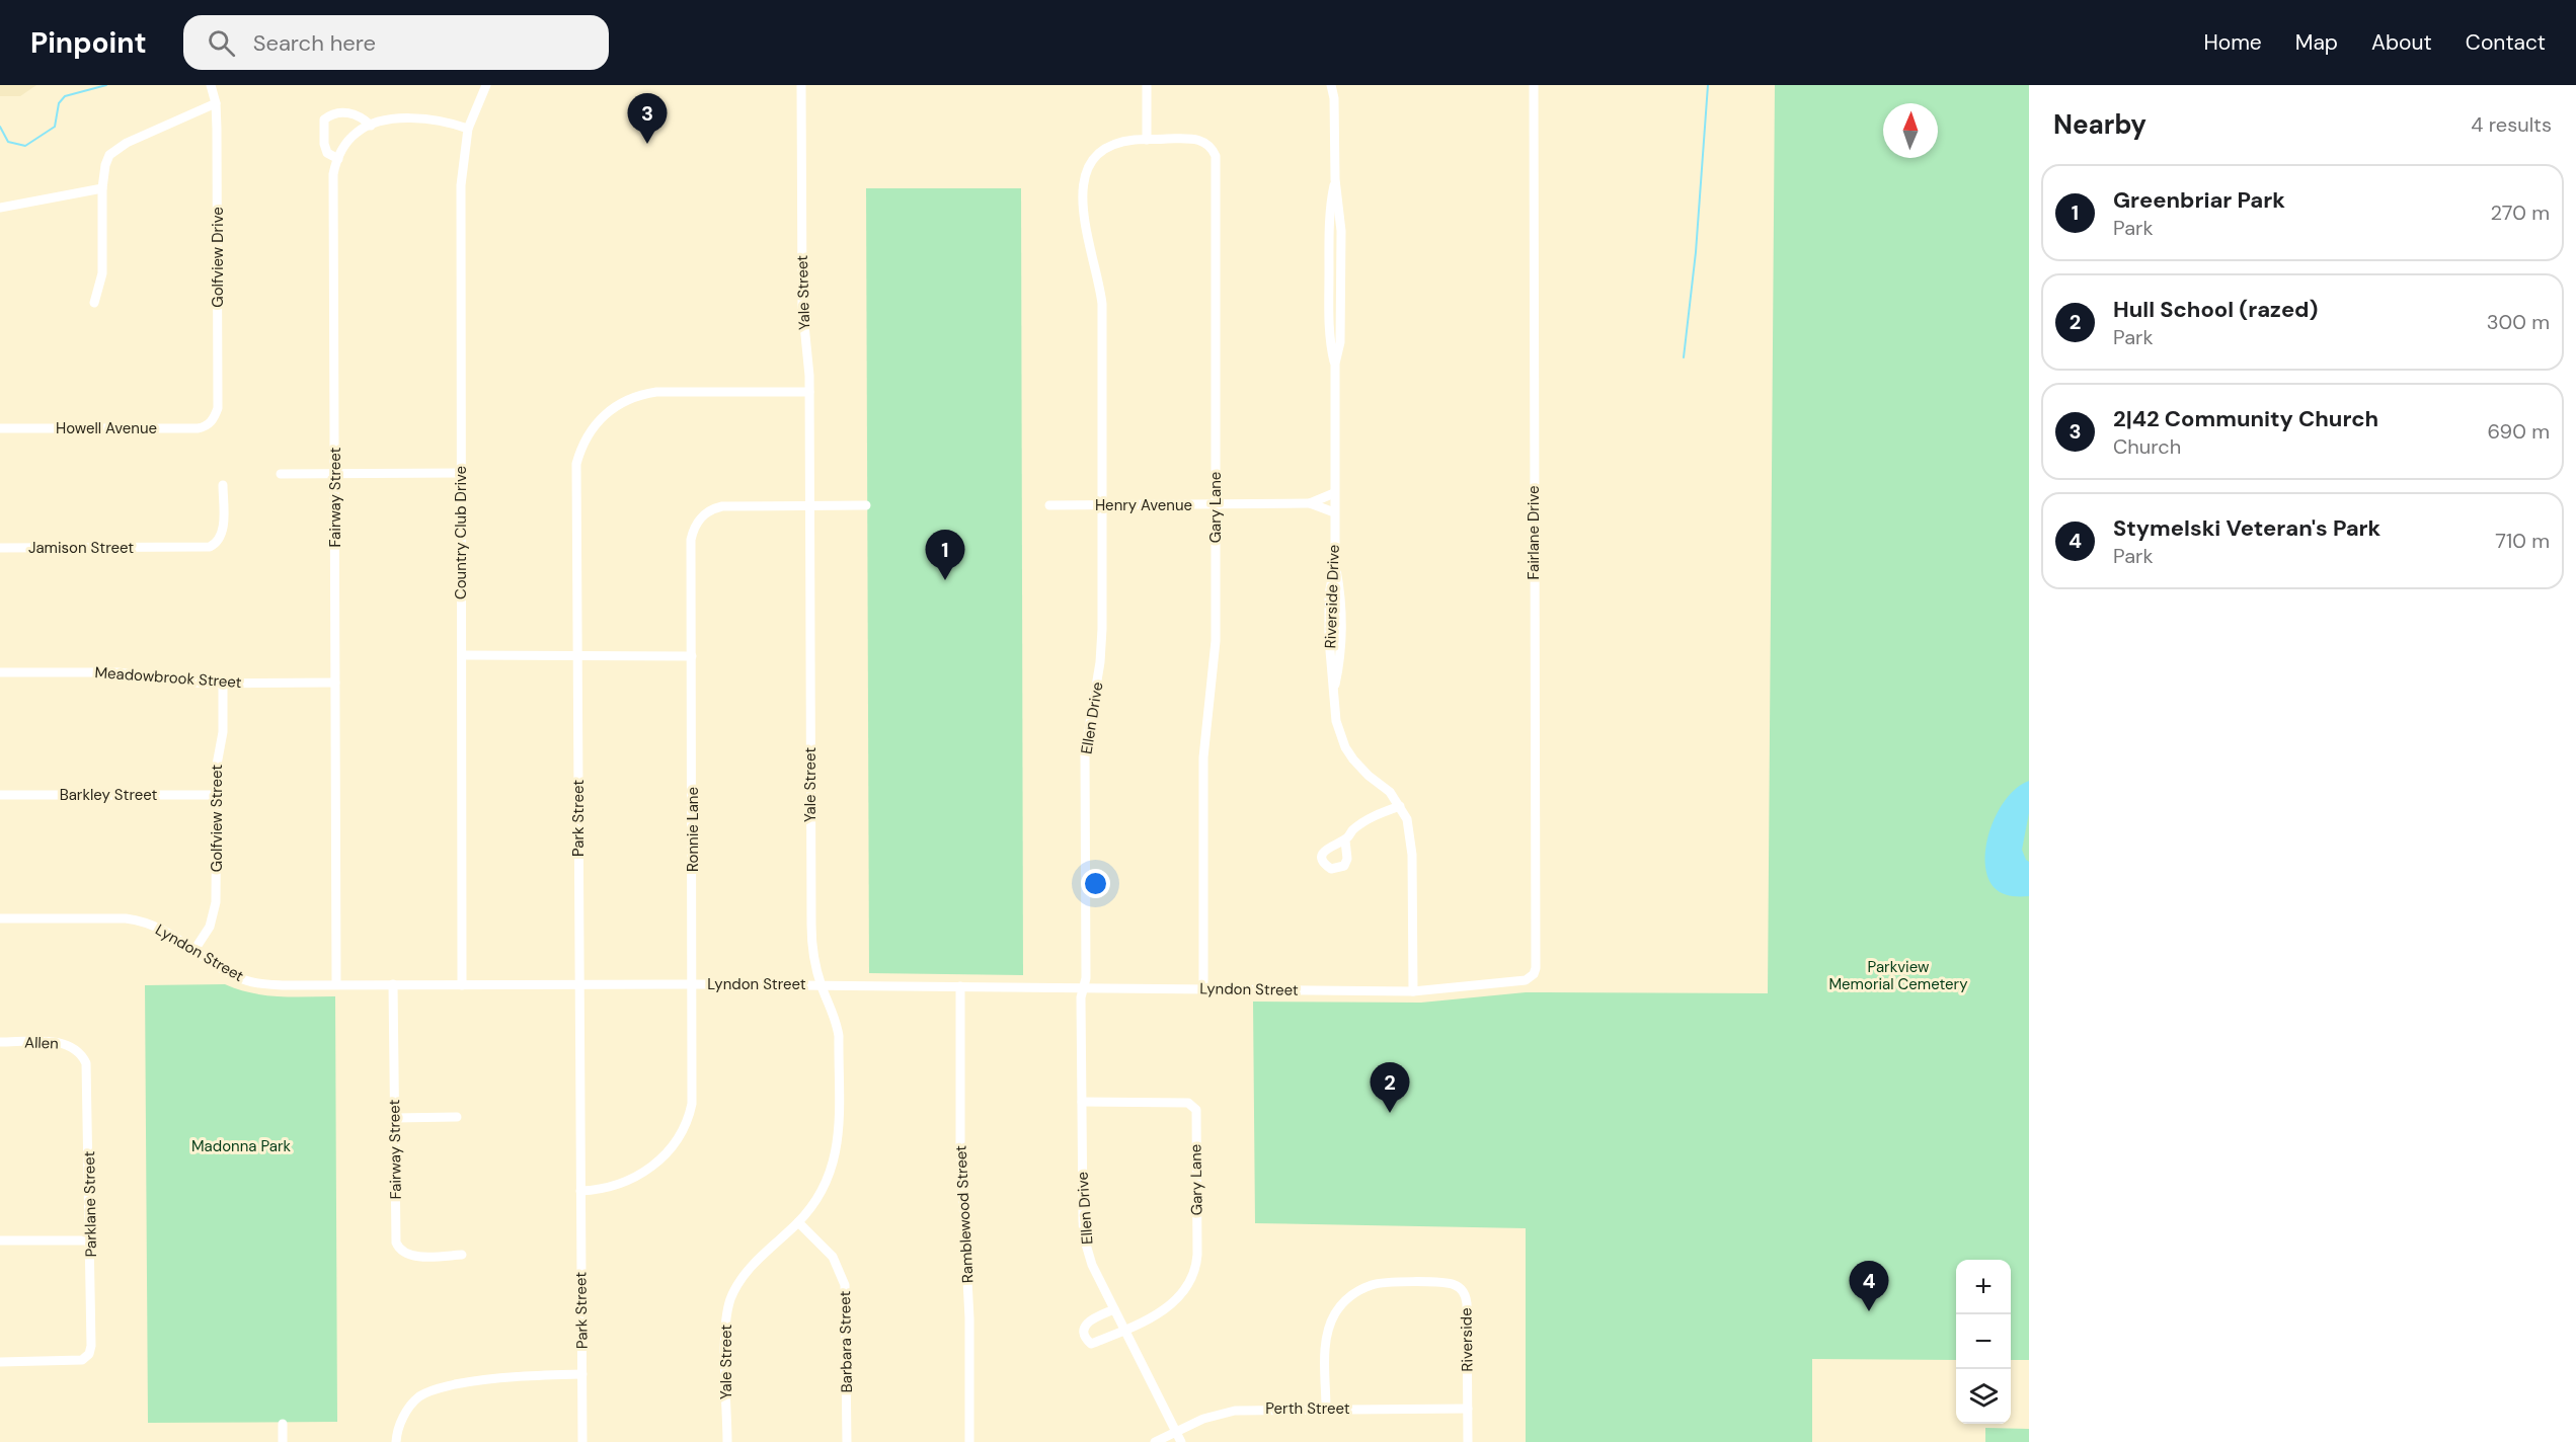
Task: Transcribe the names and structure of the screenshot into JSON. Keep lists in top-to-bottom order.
{
  "streets": {
    "street": [
      "Golfview Drive",
      "Yale Street",
      "Howell Avenue",
      "Fairway Street",
      "Henry Avenue",
      "Gary Lane",
      "Country Club Drive",
      "Fairlane Drive",
      "Jamison Street",
      "Riverside Drive",
      "Meadowbrook Street",
      "Ellen Drive",
      "Barkley Street",
      "Golfview Street",
      "Park Street",
      "Ronnie Lane",
      "Lyndon Street",
      "Allen",
      "Parklane Street",
      "Ramblewood Street",
      "Riverside",
      "Barbara Street",
      "Perth Street"
    ]
  },
  "crossings": [
    ["Golfview Drive", "Howell Avenue"],
    ["Yale Street", "Park Street"],
    ["Yale Street", "Ronnie Lane"],
    ["Yale Street", "Lyndon Street"],
    ["Yale Street", "Barbara Street"],
    ["Fairway Street", "Country Club Drive"],
    ["Fairway Street", "Meadowbrook Street"],
    ["Fairway Street", "Lyndon Street"],
    ["Henry Avenue", "Gary Lane"],
    ["Henry Avenue", "Riverside Drive"],
    ["Henry Avenue", "Ellen Drive"],
    ["Gary Lane", "Ellen Drive"],
    ["Gary Lane", "Lyndon Street"],
    ["Country Club Drive", "Lyndon Street"],
    ["Fairlane Drive", "Lyndon Street"],
    ["Riverside Drive", "Lyndon Street"],
    ["Meadowbrook Street", "Golfview Street"],
    ["Ellen Drive", "Lyndon Street"],
    ["Ellen Drive", "Perth Street"],
    ["Barkley Street", "Golfview Street"],
    ["Golfview Street", "Lyndon Street"],
    ["Park Street", "Ronnie Lane"],
    ["Park Street", "Lyndon Street"],
    ["Ronnie Lane", "Lyndon Street"],
    ["Lyndon Street", "Ramblewood Street"],
    ["Allen", "Parklane Street"],
    ["Riverside", "Perth Street"]
  ],
  "parks": ["Parkview Memorial Cemetery", "Madonna Park"],
  "north": "top",
  "page": {
    "header": "Pinpoint",
    "search": "Search here",
    "nav": [
      "Home",
      "Map",
      "About",
      "Contact"
    ],
    "heading": ["Nearby", "4 results"],
    "pins": [
      "3",
      "1",
      "2",
      "4"
    ],
    "list": [
      {
        "mark": "1",
        "name": "Greenbriar Park",
        "note": "Park",
        "value": "270 m"
      },
      {
        "mark": "2",
        "name": "Hull School (razed)",
        "note": "Park",
        "value": "300 m"
      },
      {
        "mark": "3",
        "name": "2|42 Community Church",
        "note": "Church",
        "value": "690 m"
      },
      {
        "mark": "4",
        "name": "Stymelski Veteran's Park",
        "note": "Park",
        "value": "710 m"
      }
    ],
    "map_buttons": ["+", "−"]
  }
}
